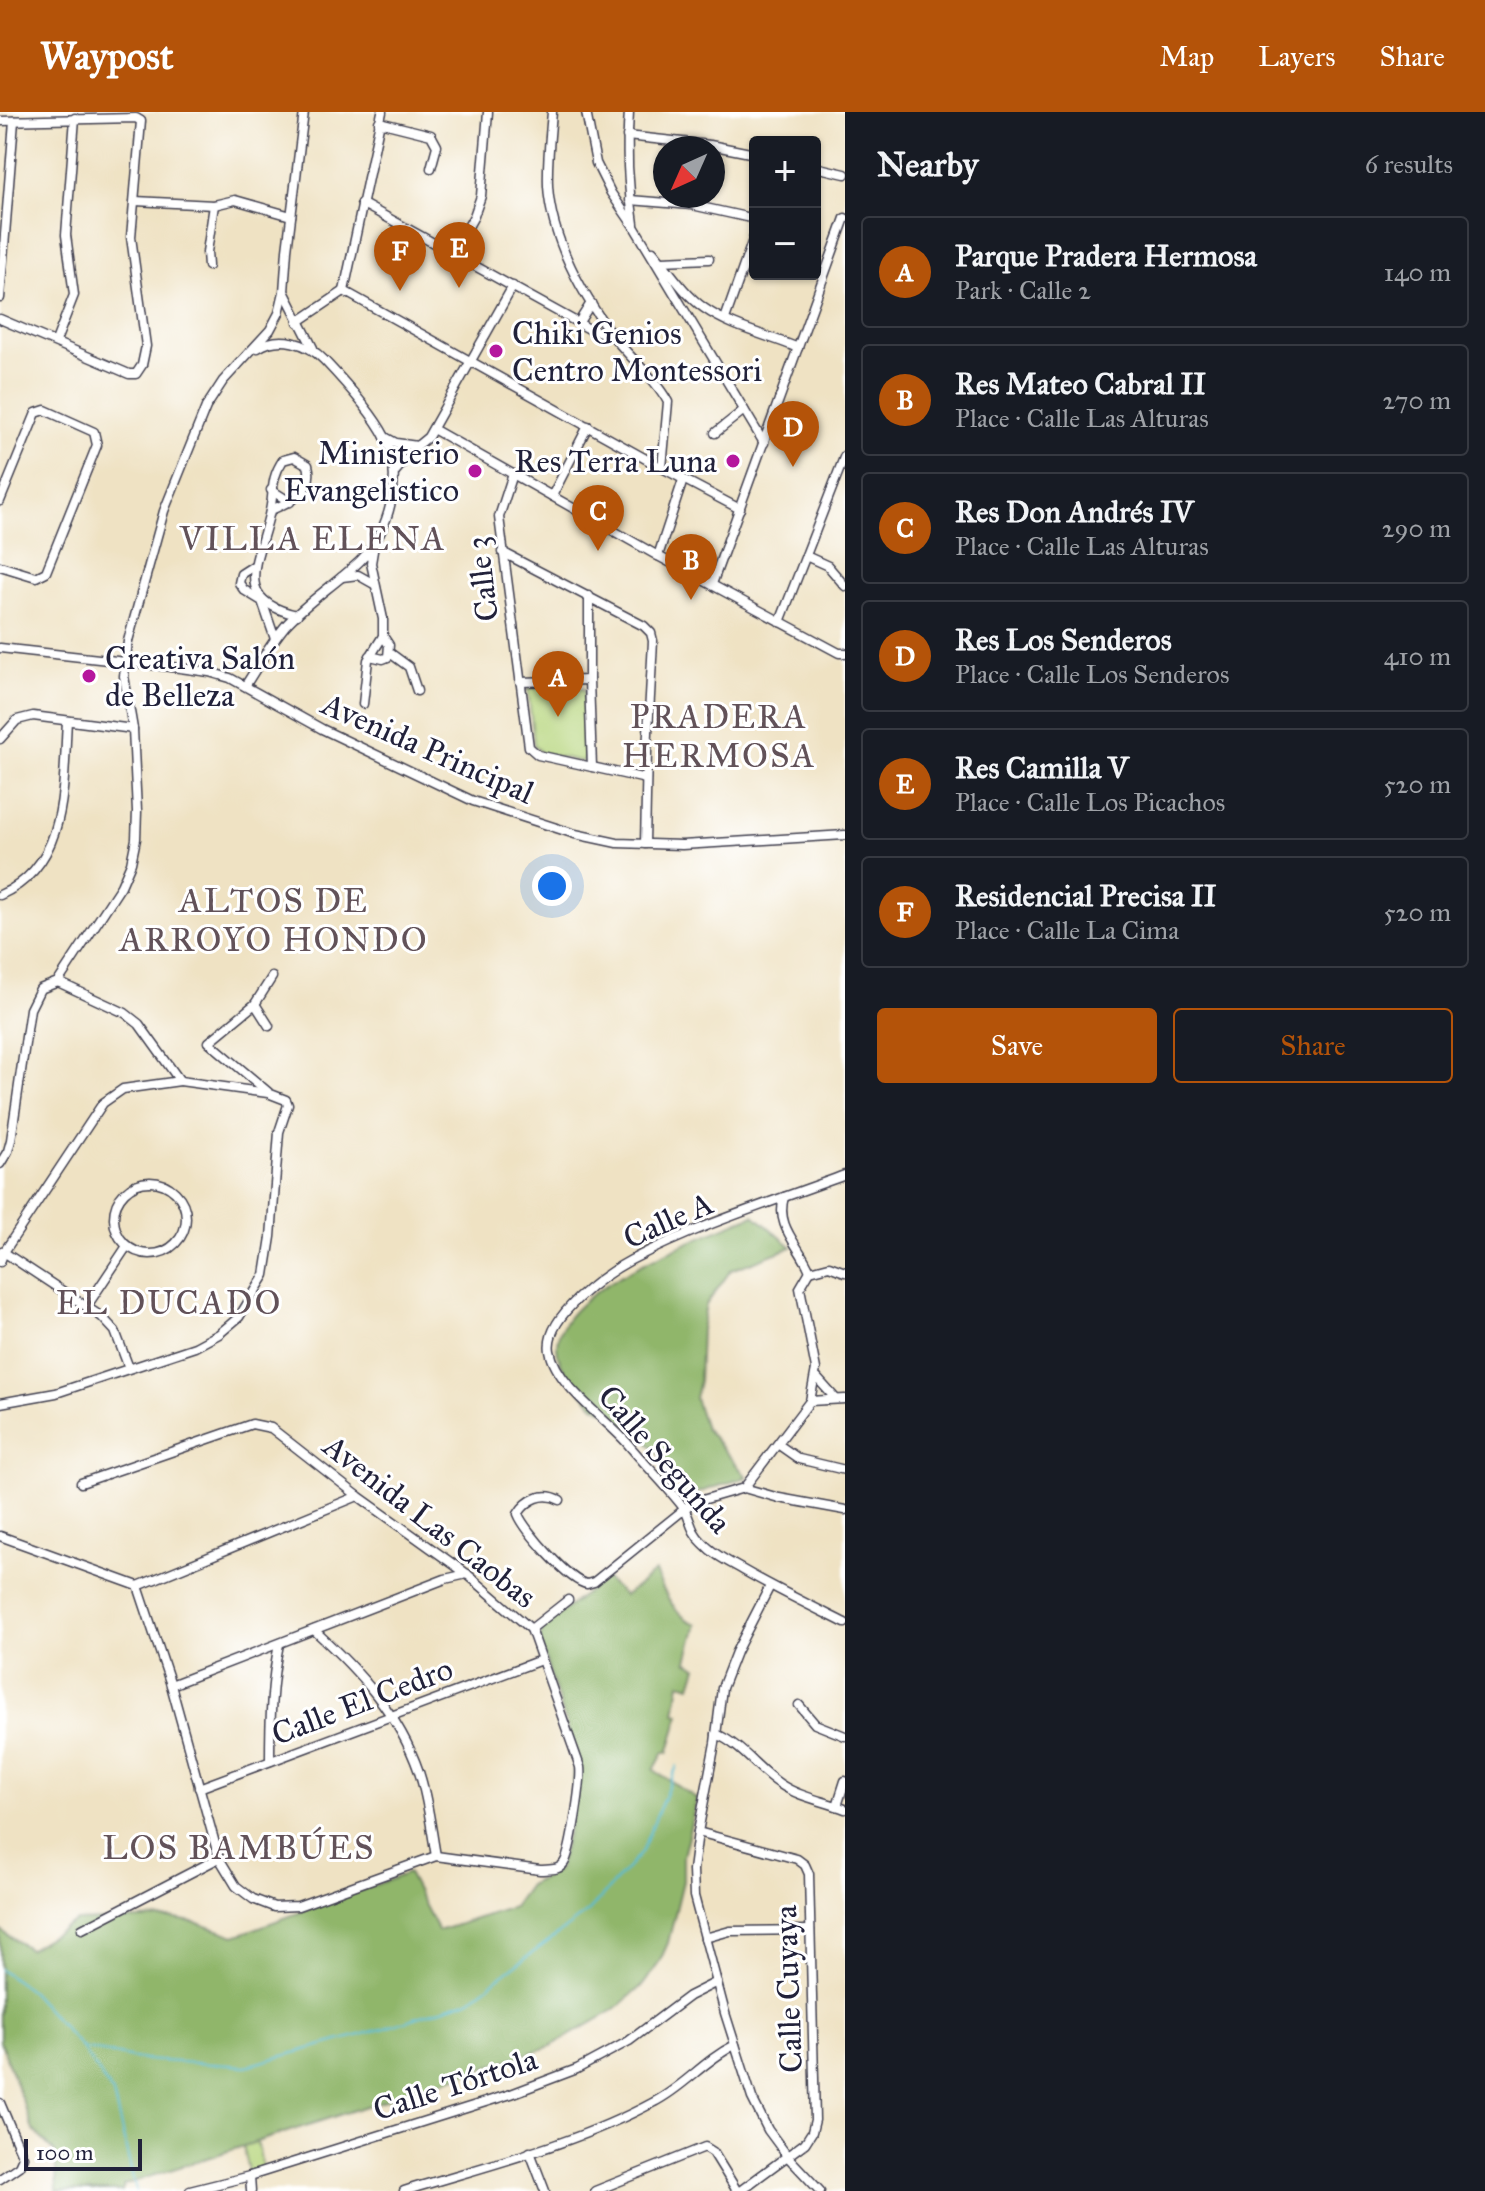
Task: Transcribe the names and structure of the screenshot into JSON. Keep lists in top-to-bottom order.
{
  "streets": {
    "street": [
      "Calle 3",
      "Avenida Principal",
      "Calle A",
      "Calle Segunda",
      "Avenida Las Caobas",
      "Calle El Cedro",
      "Calle Cuyaya",
      "Calle Tórtola"
    ]
  },
  "crossings": [
    ["Calle A", "Calle Segunda"],
    ["Avenida Las Caobas", "Calle El Cedro"]
  ],
  "districts": [
    "VILLA ELENA",
    "PRADERA HERMOSA",
    "ALTOS DE ARROYO HONDO",
    "EL DUCADO",
    "LOS BAMBÚES"
  ],
  "places": [
    "Chiki Genios Centro Montessori",
    "Res Terra Luna",
    "Ministerio Evangelistico",
    "Creativa Salón de Belleza"
  ],
  "scale_bar": "100 m",
  "north": "bottom left",
  "page": {
    "header": "Waypost",
    "nav": ["Map", "Layers", "Share"],
    "heading": ["Nearby", "6 results"],
    "map_buttons": ["+", "−"],
    "list": [
      {
        "mark": "A",
        "name": "Parque Pradera Hermosa",
        "note": "Park · Calle 2",
        "value": "140 m"
      },
      {
        "mark": "B",
        "name": "Res Mateo Cabral II",
        "note": "Place · Calle Las Alturas",
        "value": "270 m"
      },
      {
        "mark": "C",
        "name": "Res Don Andrés IV",
        "note": "Place · Calle Las Alturas",
        "value": "290 m"
      },
      {
        "mark": "D",
        "name": "Res Los Senderos",
        "note": "Place · Calle Los Senderos",
        "value": "410 m"
      },
      {
        "mark": "E",
        "name": "Res Camilla V",
        "note": "Place · Calle Los Picachos",
        "value": "520 m"
      },
      {
        "mark": "F",
        "name": "Residencial Precisa II",
        "note": "Place · Calle La Cima",
        "value": "520 m"
      }
    ],
    "pins": [
      "E",
      "F",
      "D",
      "C",
      "B",
      "A"
    ],
    "buttons": ["Save", "Share"],
    "scale": "100 m"
  }
}
